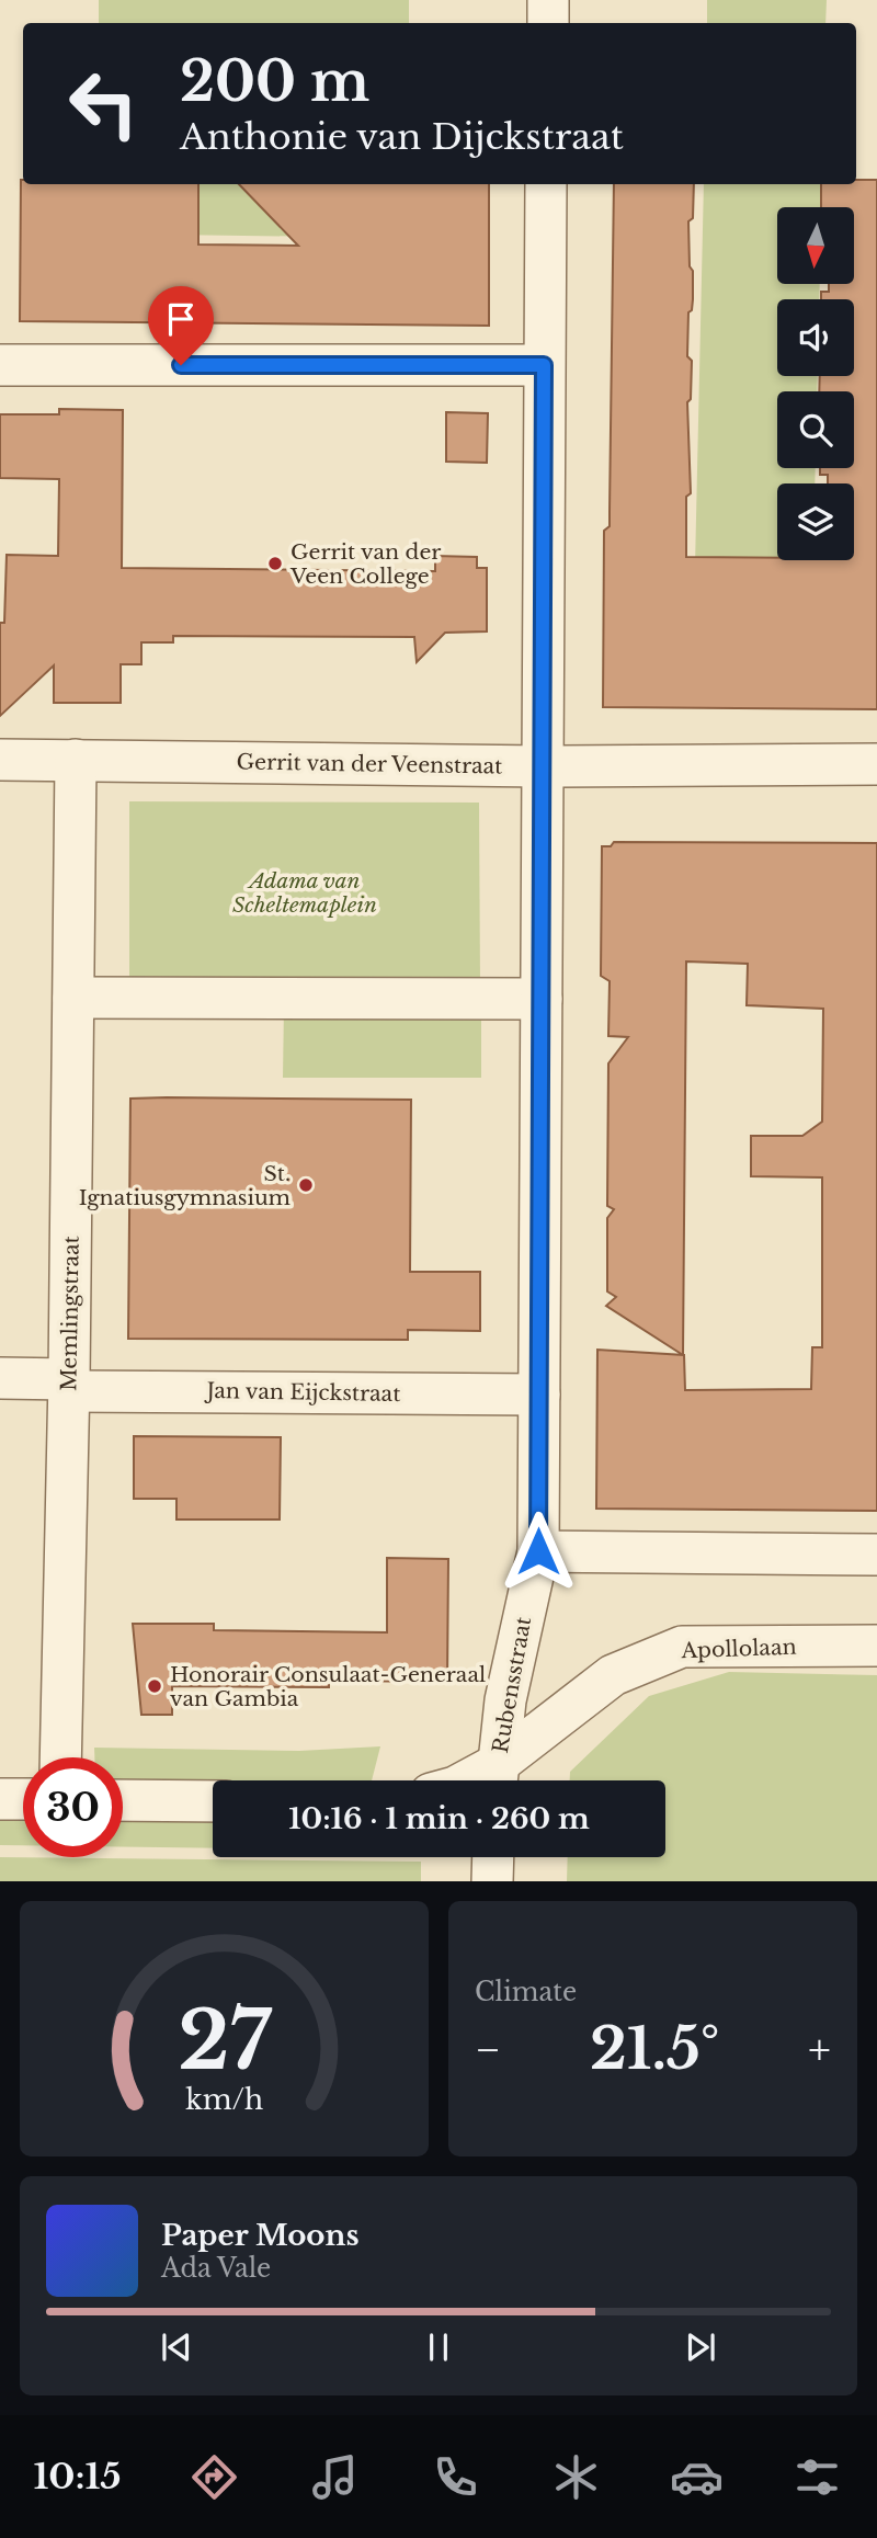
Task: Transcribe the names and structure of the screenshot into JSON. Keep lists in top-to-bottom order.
{
  "streets": {
    "street": [
      "Gerrit van der Veenstraat",
      "Memlingstraat",
      "Jan van Eijckstraat",
      "Apollolaan",
      "Rubensstraat"
    ]
  },
  "crossings": [
    ["Gerrit van der Veenstraat", "Memlingstraat"],
    ["Gerrit van der Veenstraat", "Rubensstraat"],
    ["Memlingstraat", "Jan van Eijckstraat"],
    ["Jan van Eijckstraat", "Rubensstraat"],
    ["Apollolaan", "Rubensstraat"]
  ],
  "parks": ["Adama van Scheltemaplein"],
  "places": ["Gerrit van der Veen College", "St. Ignatiusgymnasium", "Honorair Consulaat-Generaal van Gambia"],
  "north": "bottom",
  "page": {
    "turn": ["200 m", "Anthonie van Dijckstraat"],
    "limit": "30",
    "trip": "10:16 · 1 min · 260 m",
    "tile": "Climate",
    "heat": ["−", "21.5°", "+"],
    "song": ["Paper Moons", "Ada Vale"],
    "tabs": "10:15",
    "gauge": ["27", "km/h"]
  }
}
